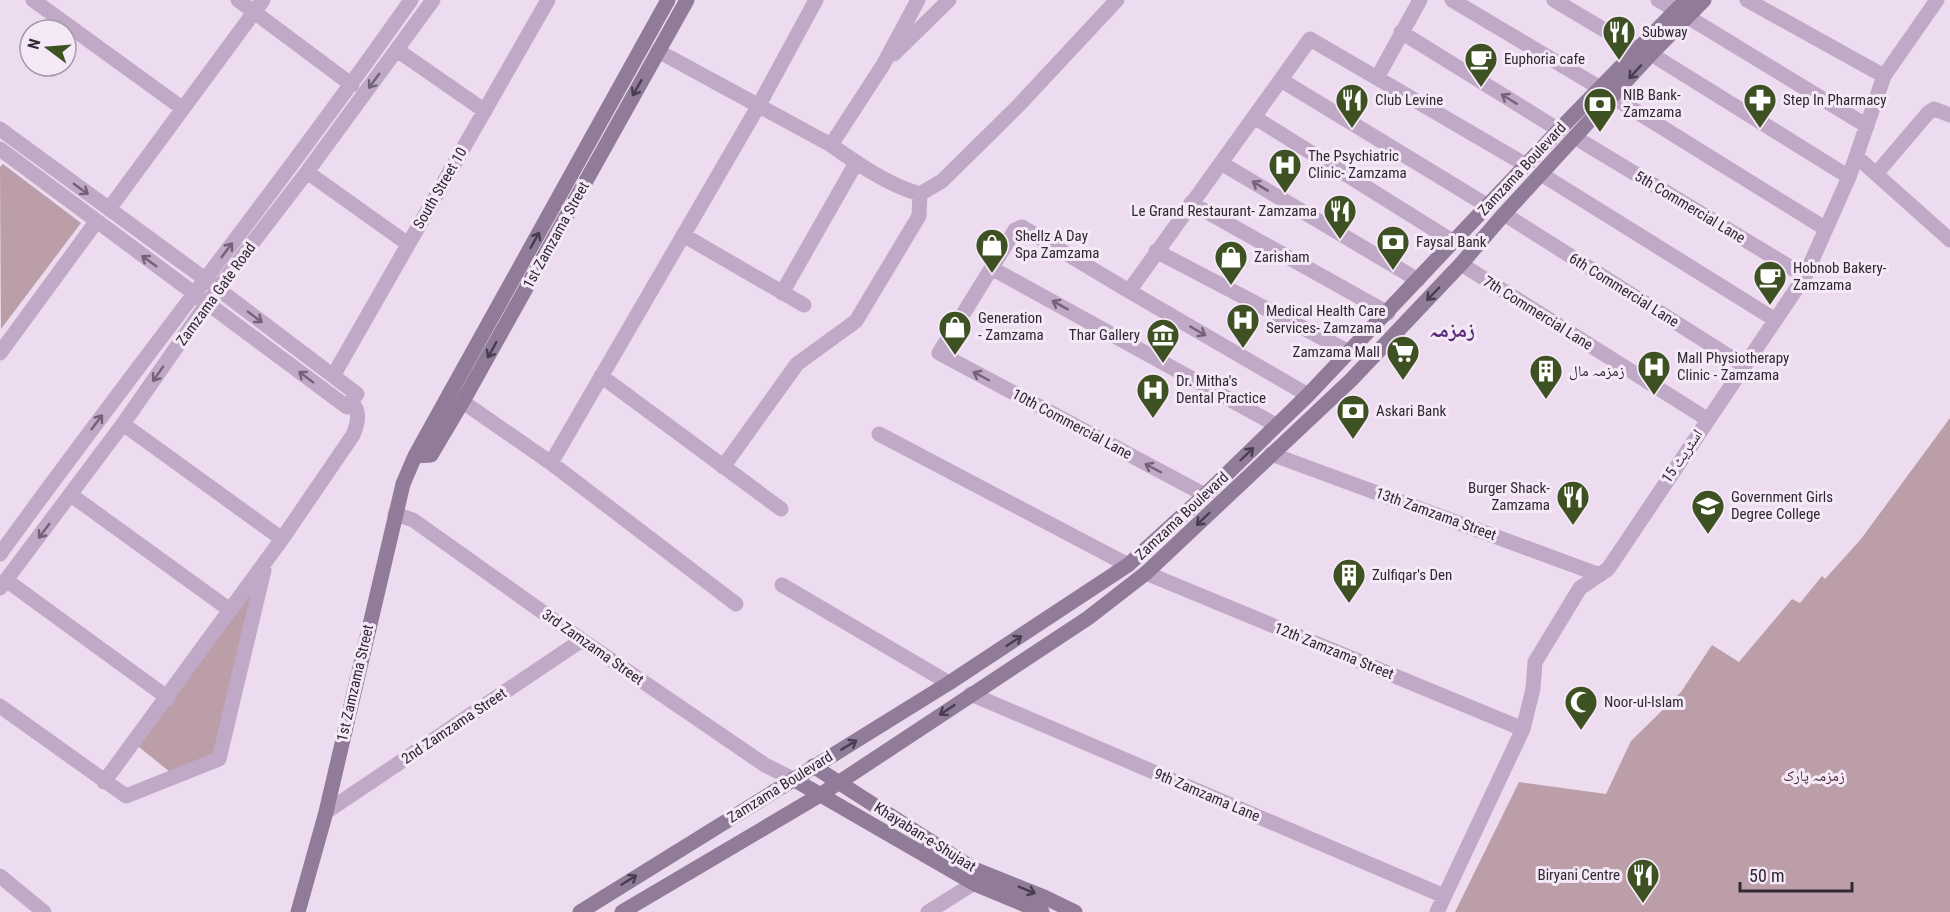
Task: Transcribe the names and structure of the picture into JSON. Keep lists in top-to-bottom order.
{
  "streets": {
    "main road": ["Zamzama Boulevard", "1st Zamzama Street", "Khayaban-e-Shujaat"],
    "street": [
      "South Street 10",
      "5th Commercial Lane",
      "6th Commercial Lane",
      "Zamzama Gate Road",
      "7th Commercial Lane",
      "10th Commercial Lane",
      "اسٹریٹ 15",
      "13th Zamzama Street",
      "3rd Zamzama Street",
      "12th Zamzama Street",
      "2nd Zamzama Street",
      "9th Zamzama Lane"
    ]
  },
  "crossings": [
    ["Zamzama Boulevard", "5th Commercial Lane"],
    ["Zamzama Boulevard", "6th Commercial Lane"],
    ["Zamzama Boulevard", "7th Commercial Lane"],
    ["Zamzama Boulevard", "10th Commercial Lane"],
    ["Zamzama Boulevard", "13th Zamzama Street"],
    ["Zamzama Boulevard", "3rd Zamzama Street"],
    ["Zamzama Boulevard", "12th Zamzama Street"],
    ["Zamzama Boulevard", "9th Zamzama Lane"],
    ["Zamzama Boulevard", "Khayaban-e-Shujaat"],
    ["5th Commercial Lane", "اسٹریٹ 15"],
    ["1st Zamzama Street", "3rd Zamzama Street"],
    ["1st Zamzama Street", "2nd Zamzama Street"],
    ["6th Commercial Lane", "اسٹریٹ 15"],
    ["7th Commercial Lane", "اسٹریٹ 15"],
    ["اسٹریٹ 15", "13th Zamzama Street"],
    ["اسٹریٹ 15", "12th Zamzama Street"],
    ["اسٹریٹ 15", "9th Zamzama Lane"],
    ["3rd Zamzama Street", "2nd Zamzama Street"],
    ["3rd Zamzama Street", "Khayaban-e-Shujaat"]
  ],
  "districts": ["زمزمہ"],
  "parks": ["زمزمہ پارک"],
  "places": {
    "restaurant": [
      "Subway",
      "Club Levine",
      "Le Grand Restaurant- Zamzama",
      "Burger Shack- Zamzama",
      "Biryani Centre"
    ],
    "cafe": ["Euphoria cafe", "Hobnob Bakery- Zamzama"],
    "pharmacy": ["Step In Pharmacy"],
    "bank": ["NIB Bank- Zamzama", "Faysal Bank", "Askari Bank"],
    "hospital": [
      "The Psychiatric Clinic- Zamzama",
      "Medical Health Care Services- Zamzama",
      "Mall Physiotherapy Clinic - Zamzama",
      "Dr. Mitha's Dental Practice"
    ],
    "shop": ["Shellz A Day Spa Zamzama", "Zarisham", "Generation - Zamzama"],
    "museum": ["Thar Gallery"],
    "supermarket": ["Zamzama Mall"],
    "building": ["زمزمہ مال", "Zulfiqar's Den"],
    "school or university": ["Government Girls Degree College"],
    "mosque": ["Noor-ul-Islam"]
  },
  "scale_bar": "50 m",
  "north": "left"
}
